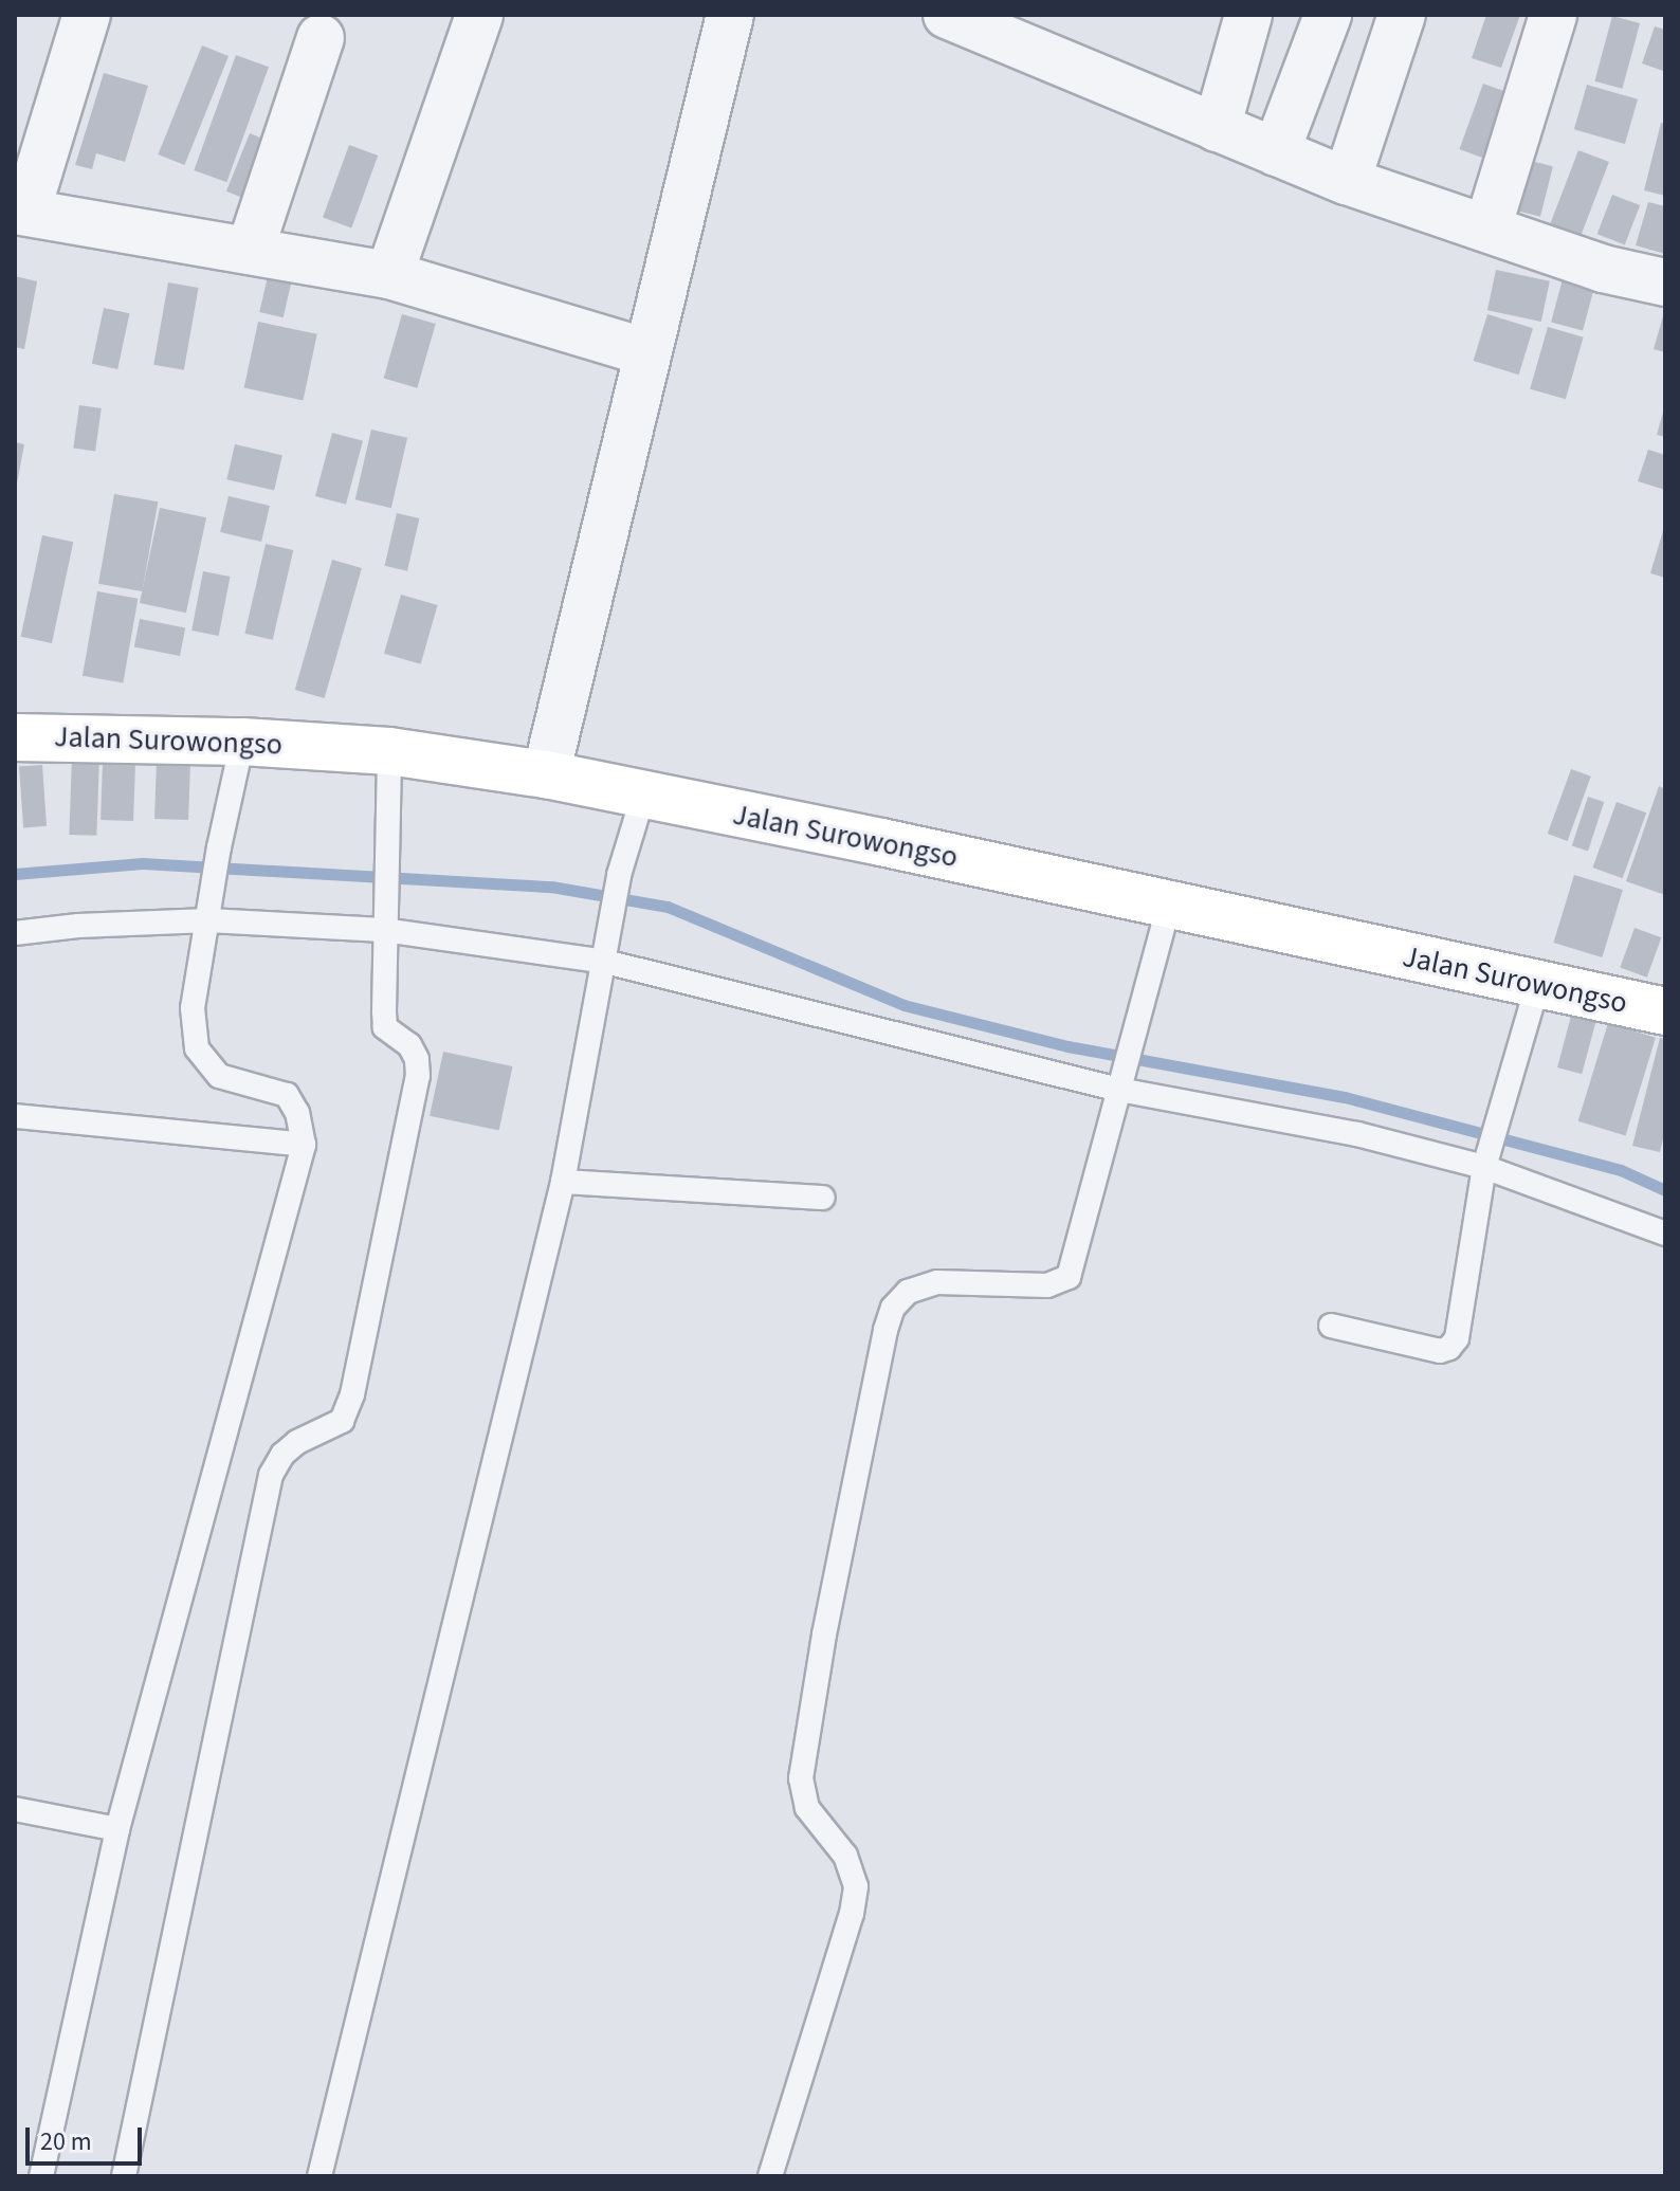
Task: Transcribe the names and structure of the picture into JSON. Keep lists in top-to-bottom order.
{
  "streets": {
    "street": ["Jalan Surowongso"]
  },
  "scale_bar": "20 m"
}
